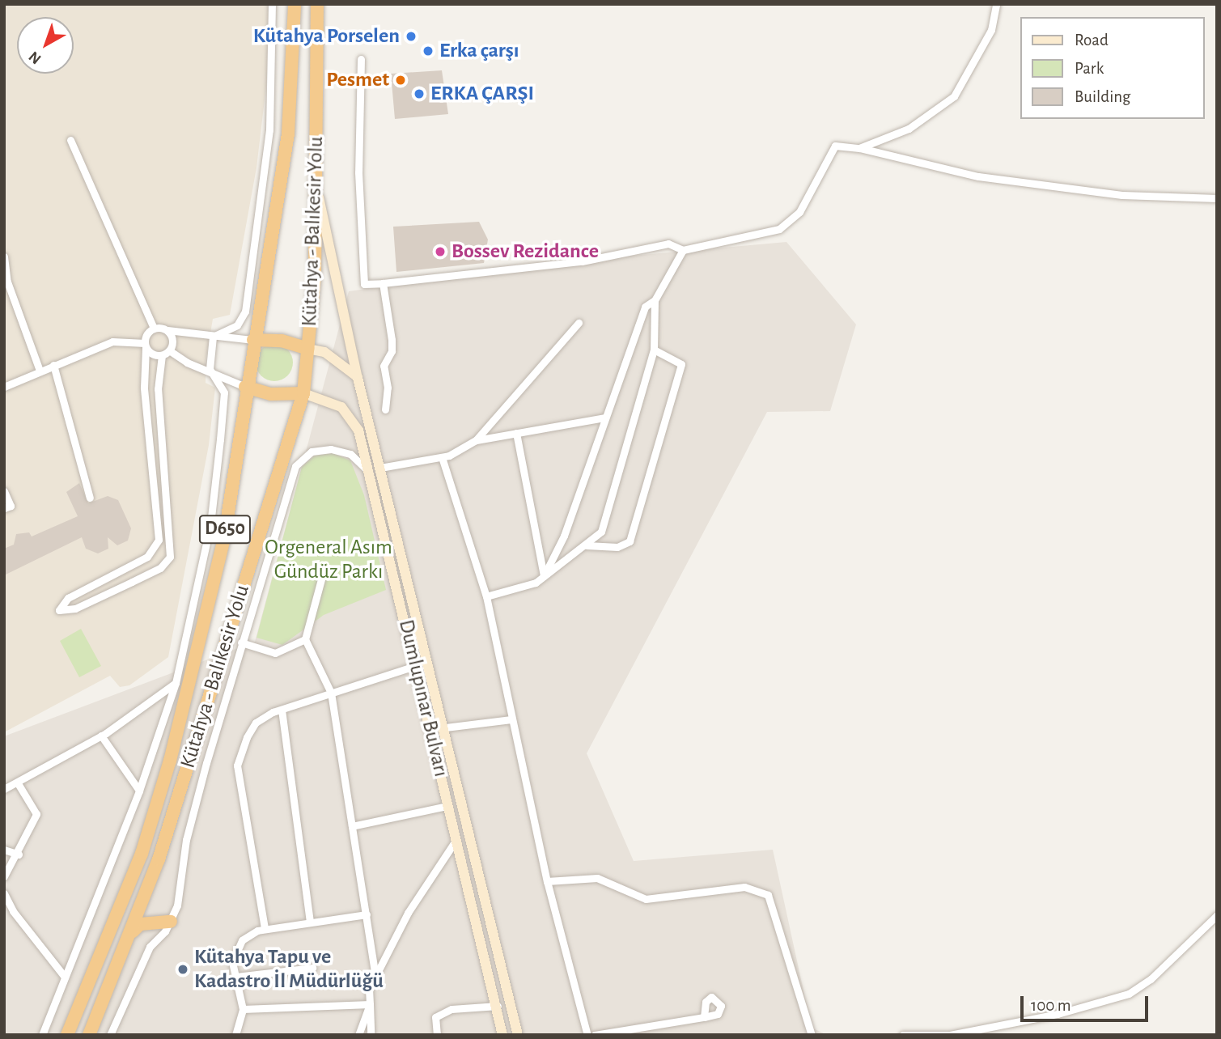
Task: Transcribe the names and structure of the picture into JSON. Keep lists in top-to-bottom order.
{
  "streets": {
    "highway": ["Kütahya - Balıkesir Yolu", "D650"],
    "main road": ["Dumlupınar Bulvarı"]
  },
  "crossings": [
    ["Kütahya - Balıkesir Yolu", "Dumlupınar Bulvarı"]
  ],
  "parks": ["Orgeneral Asım Gündüz Parkı"],
  "places": [
    "Kütahya Porselen",
    "Erka çarşı",
    "Pesmet",
    "ERKA ÇARŞI",
    "Bossev Rezidance",
    "Kütahya Tapu ve Kadastro İl Müdürlüğü"
  ],
  "legend": ["Road", "Park", "Building"],
  "scale_bar": "100 m",
  "north": "bottom left"
}
